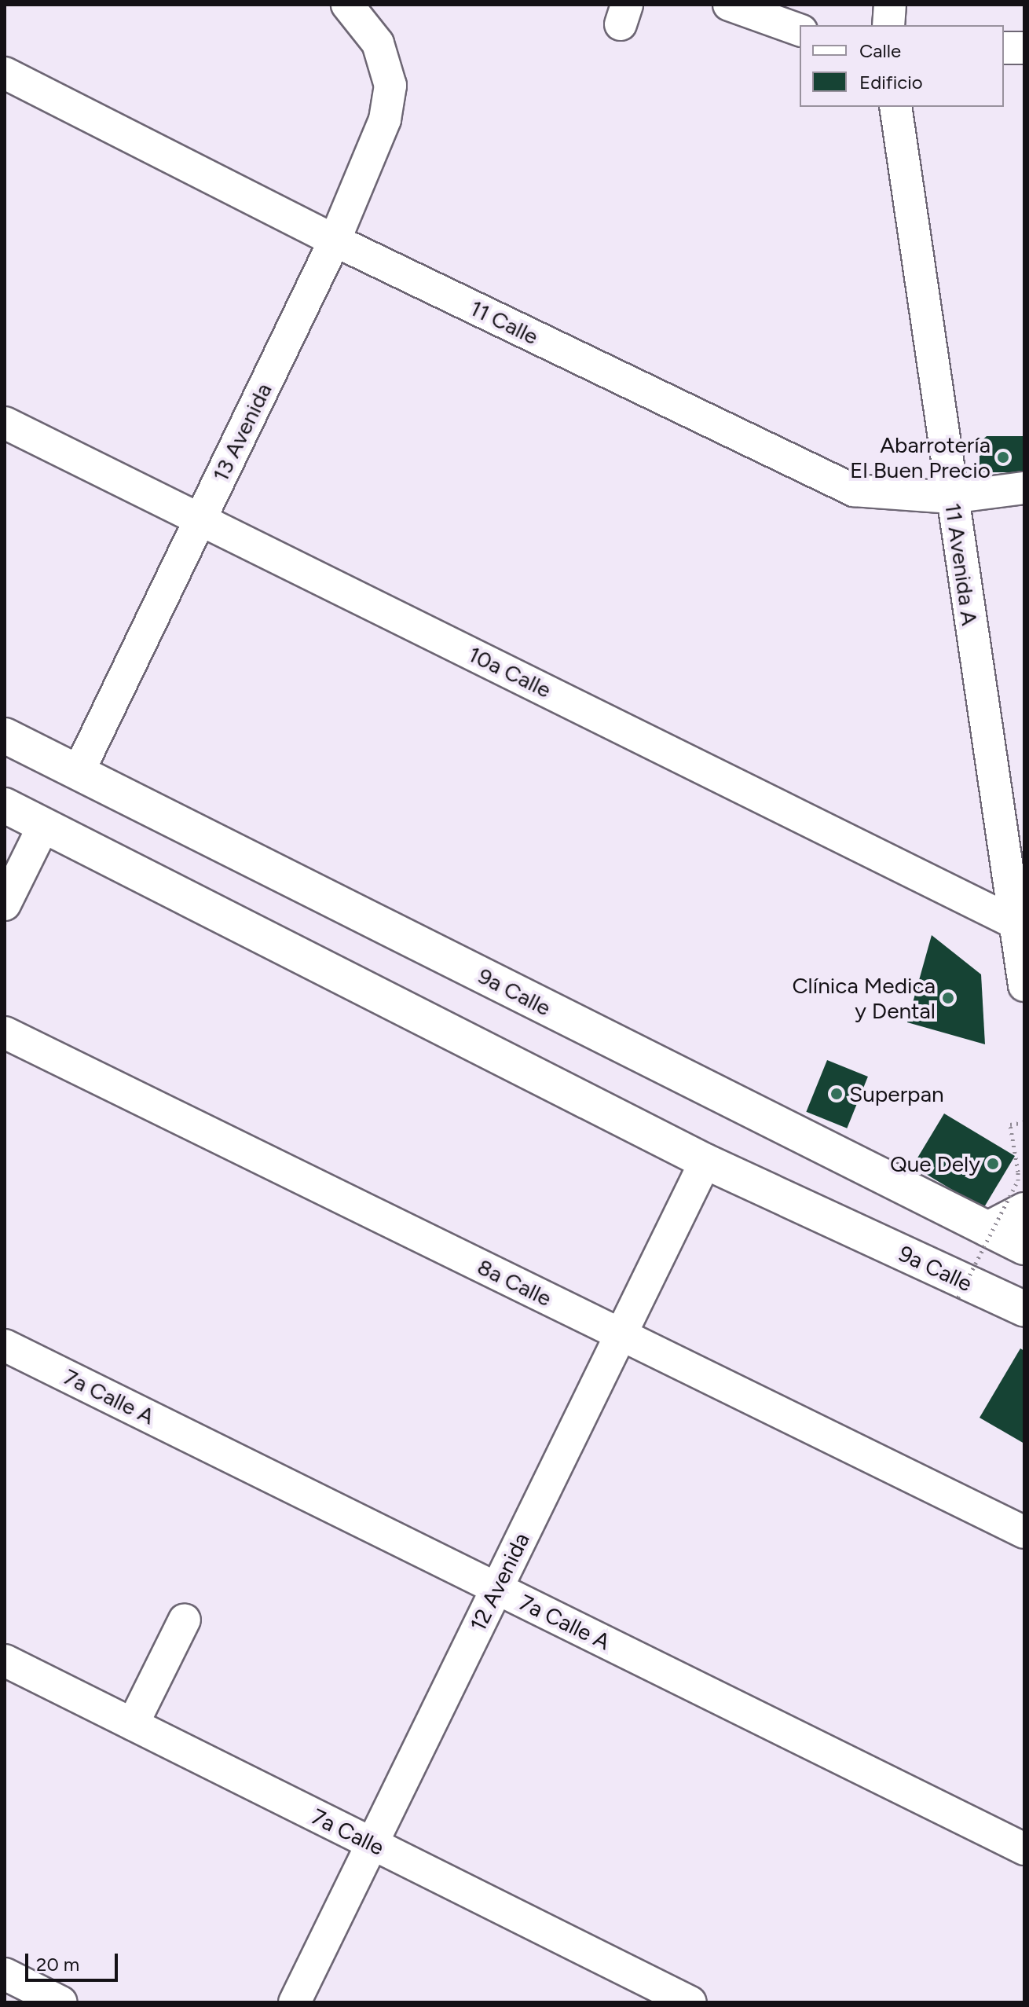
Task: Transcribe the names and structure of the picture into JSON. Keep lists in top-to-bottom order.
{
  "streets": {
    "main road": ["9a Calle"],
    "street": [
      "11 Calle",
      "13 Avenida",
      "11 Avenida A",
      "10a Calle",
      "8a Calle",
      "7a Calle A",
      "12 Avenida",
      "7a Calle"
    ]
  },
  "crossings": [
    ["11 Calle", "13 Avenida"],
    ["11 Calle", "11 Avenida A"],
    ["13 Avenida", "10a Calle"],
    ["13 Avenida", "9a Calle"],
    ["11 Avenida A", "10a Calle"],
    ["9a Calle", "12 Avenida"],
    ["8a Calle", "12 Avenida"],
    ["7a Calle A", "12 Avenida"],
    ["12 Avenida", "7a Calle"]
  ],
  "places": [
    "Abarrotería El Buen Precio",
    "Clínica Medica y Dental",
    "Superpan",
    "Que Dely"
  ],
  "legend": ["Calle", "Edificio"],
  "scale_bar": "20 m"
}
